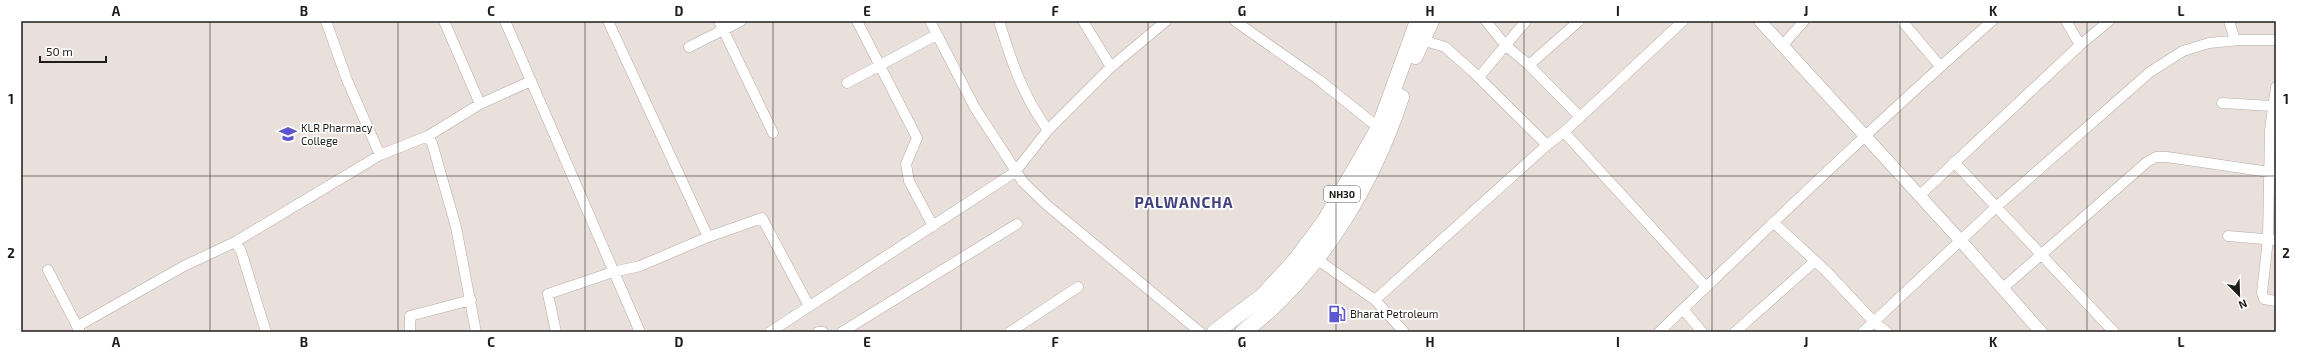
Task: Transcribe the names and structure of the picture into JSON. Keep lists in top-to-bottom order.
{
  "streets": {
    "highway": ["NH30"]
  },
  "districts": ["PALWANCHA"],
  "places": {
    "school or university": ["KLR Pharmacy College"],
    "fuel station": ["Bharat Petroleum"]
  },
  "scale_bar": "50 m",
  "north": "bottom right",
  "grid": {
    "columns": [
      "A",
      "B",
      "C",
      "D",
      "E",
      "F",
      "G",
      "H",
      "I",
      "J",
      "K",
      "L"
    ],
    "rows": ["1", "2"]
  }
}
